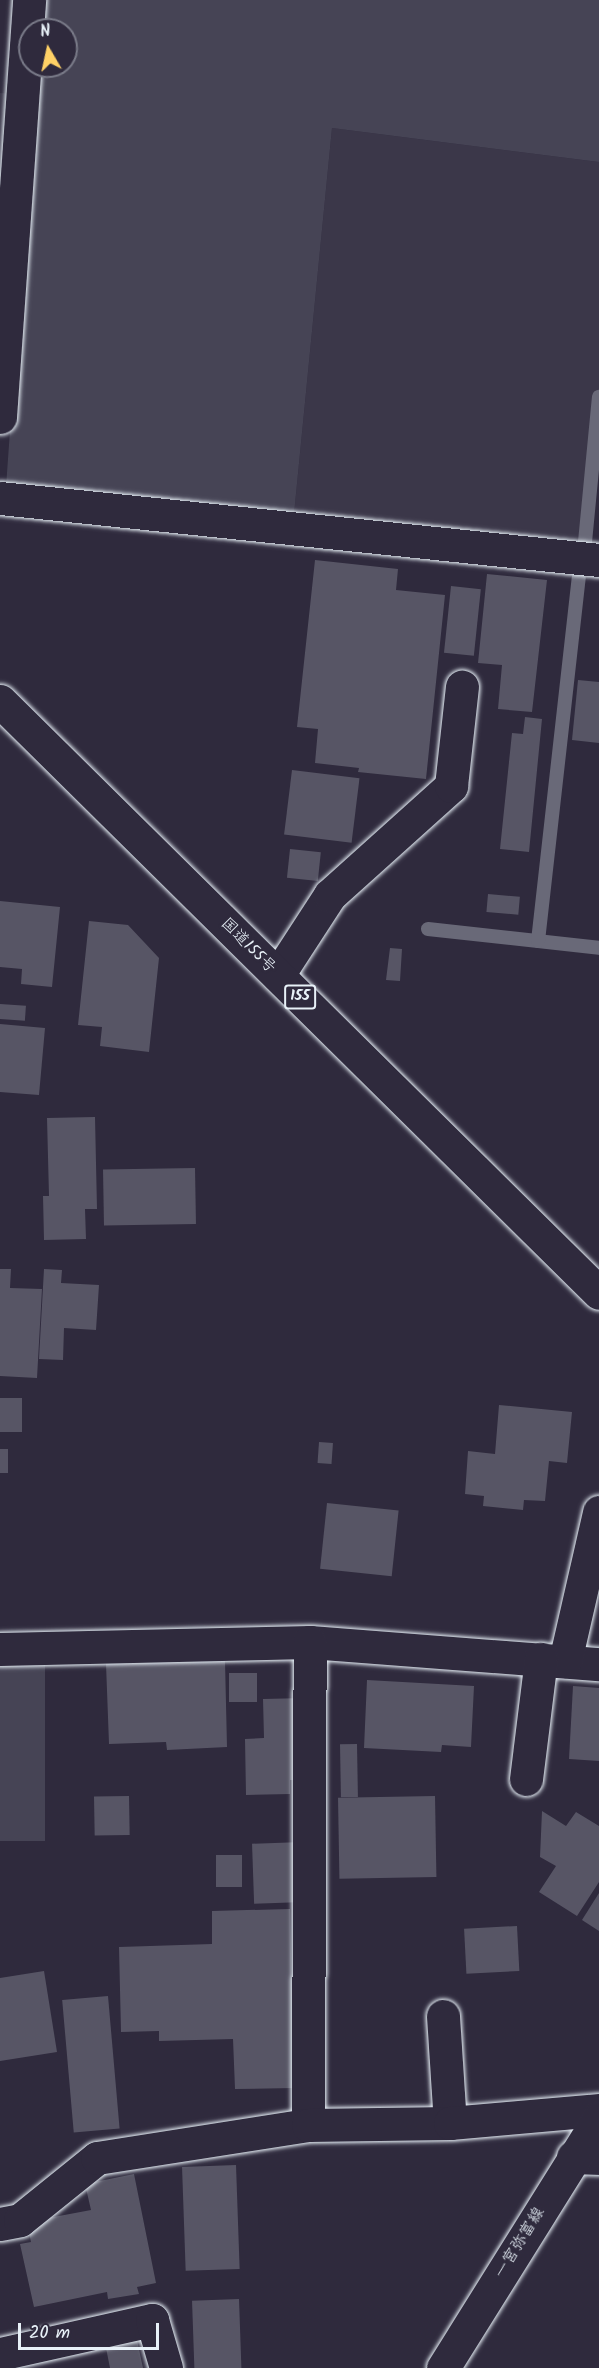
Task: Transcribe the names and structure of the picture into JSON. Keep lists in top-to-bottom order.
{
  "streets": {
    "main road": ["国道155号", "155", "一宮弥富線"]
  },
  "scale_bar": "20 m",
  "north": "top"
}
